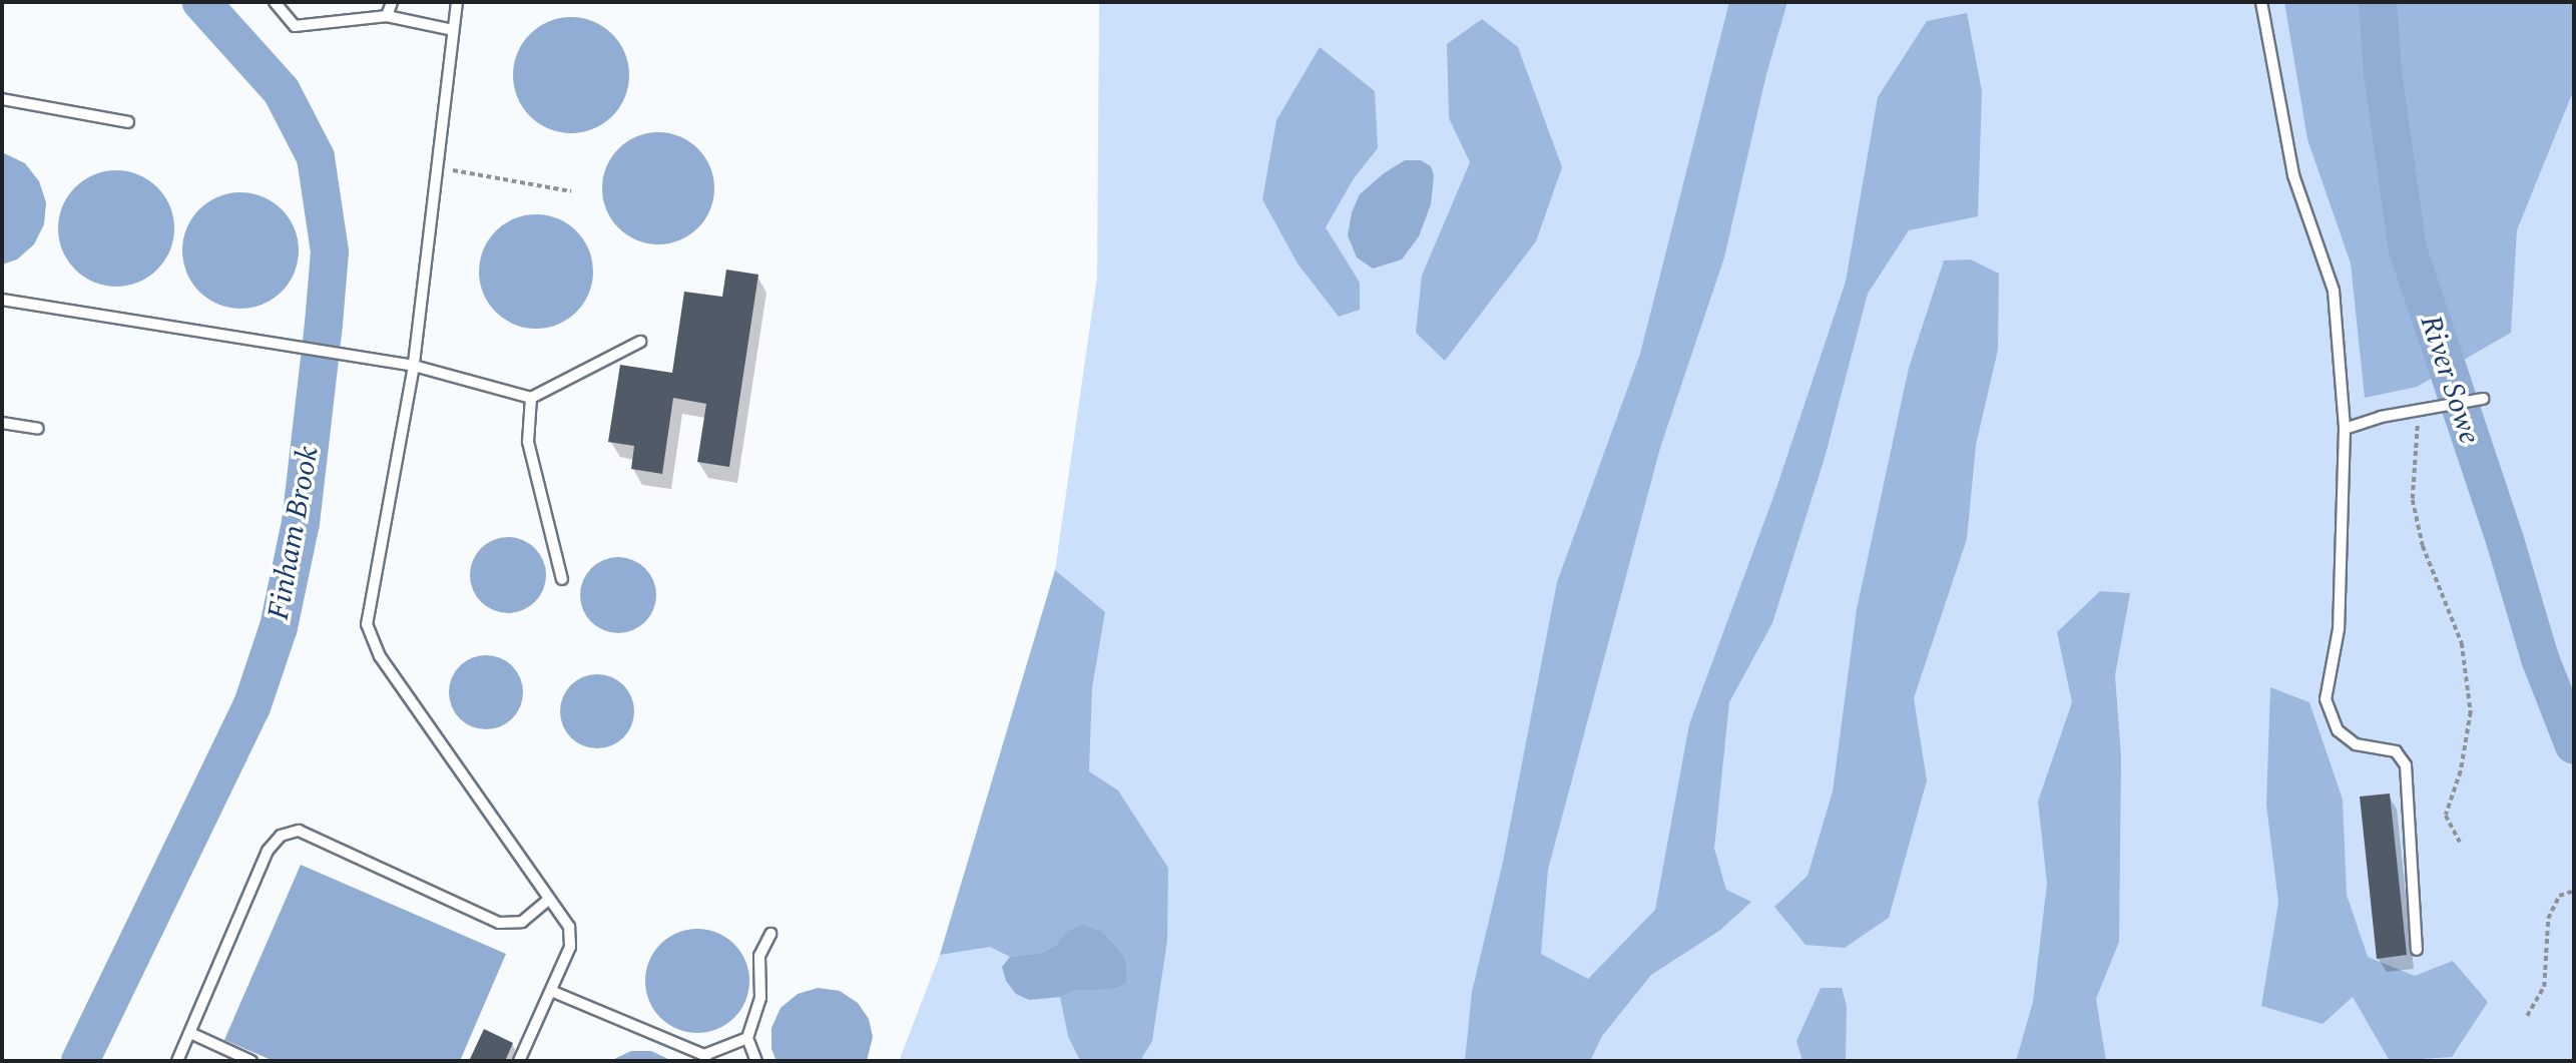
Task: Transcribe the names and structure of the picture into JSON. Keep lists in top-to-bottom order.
{
  "water": ["River Sowe", "Finham Brook"]
}
